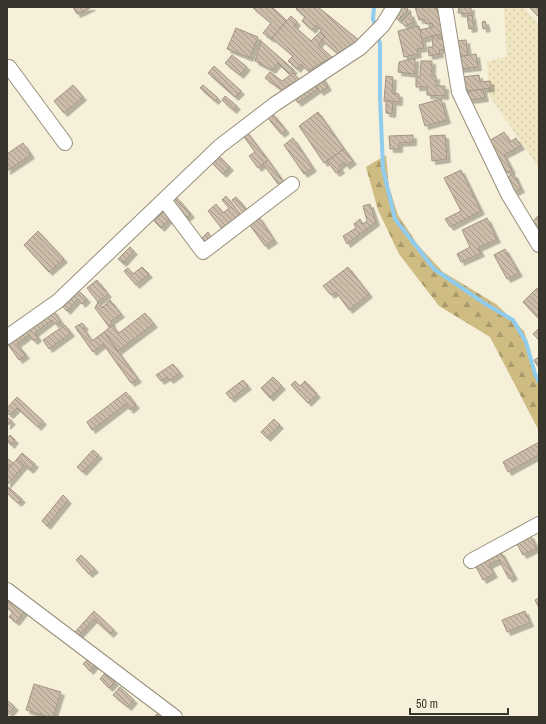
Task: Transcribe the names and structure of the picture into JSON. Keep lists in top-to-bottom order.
{
  "scale_bar": "50 m"
}
